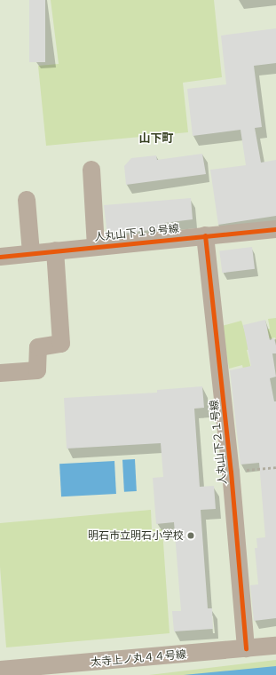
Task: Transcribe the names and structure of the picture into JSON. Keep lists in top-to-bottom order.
{
  "streets": {
    "street": ["人丸山下１９号線", "人丸山下２１号線", "太寺上ノ丸４４号線"]
  },
  "crossings": [
    ["人丸山下１９号線", "人丸山下２１号線"],
    ["人丸山下２１号線", "太寺上ノ丸４４号線"]
  ],
  "districts": ["山下町"],
  "places": ["明石市立明石小学校"]
}
